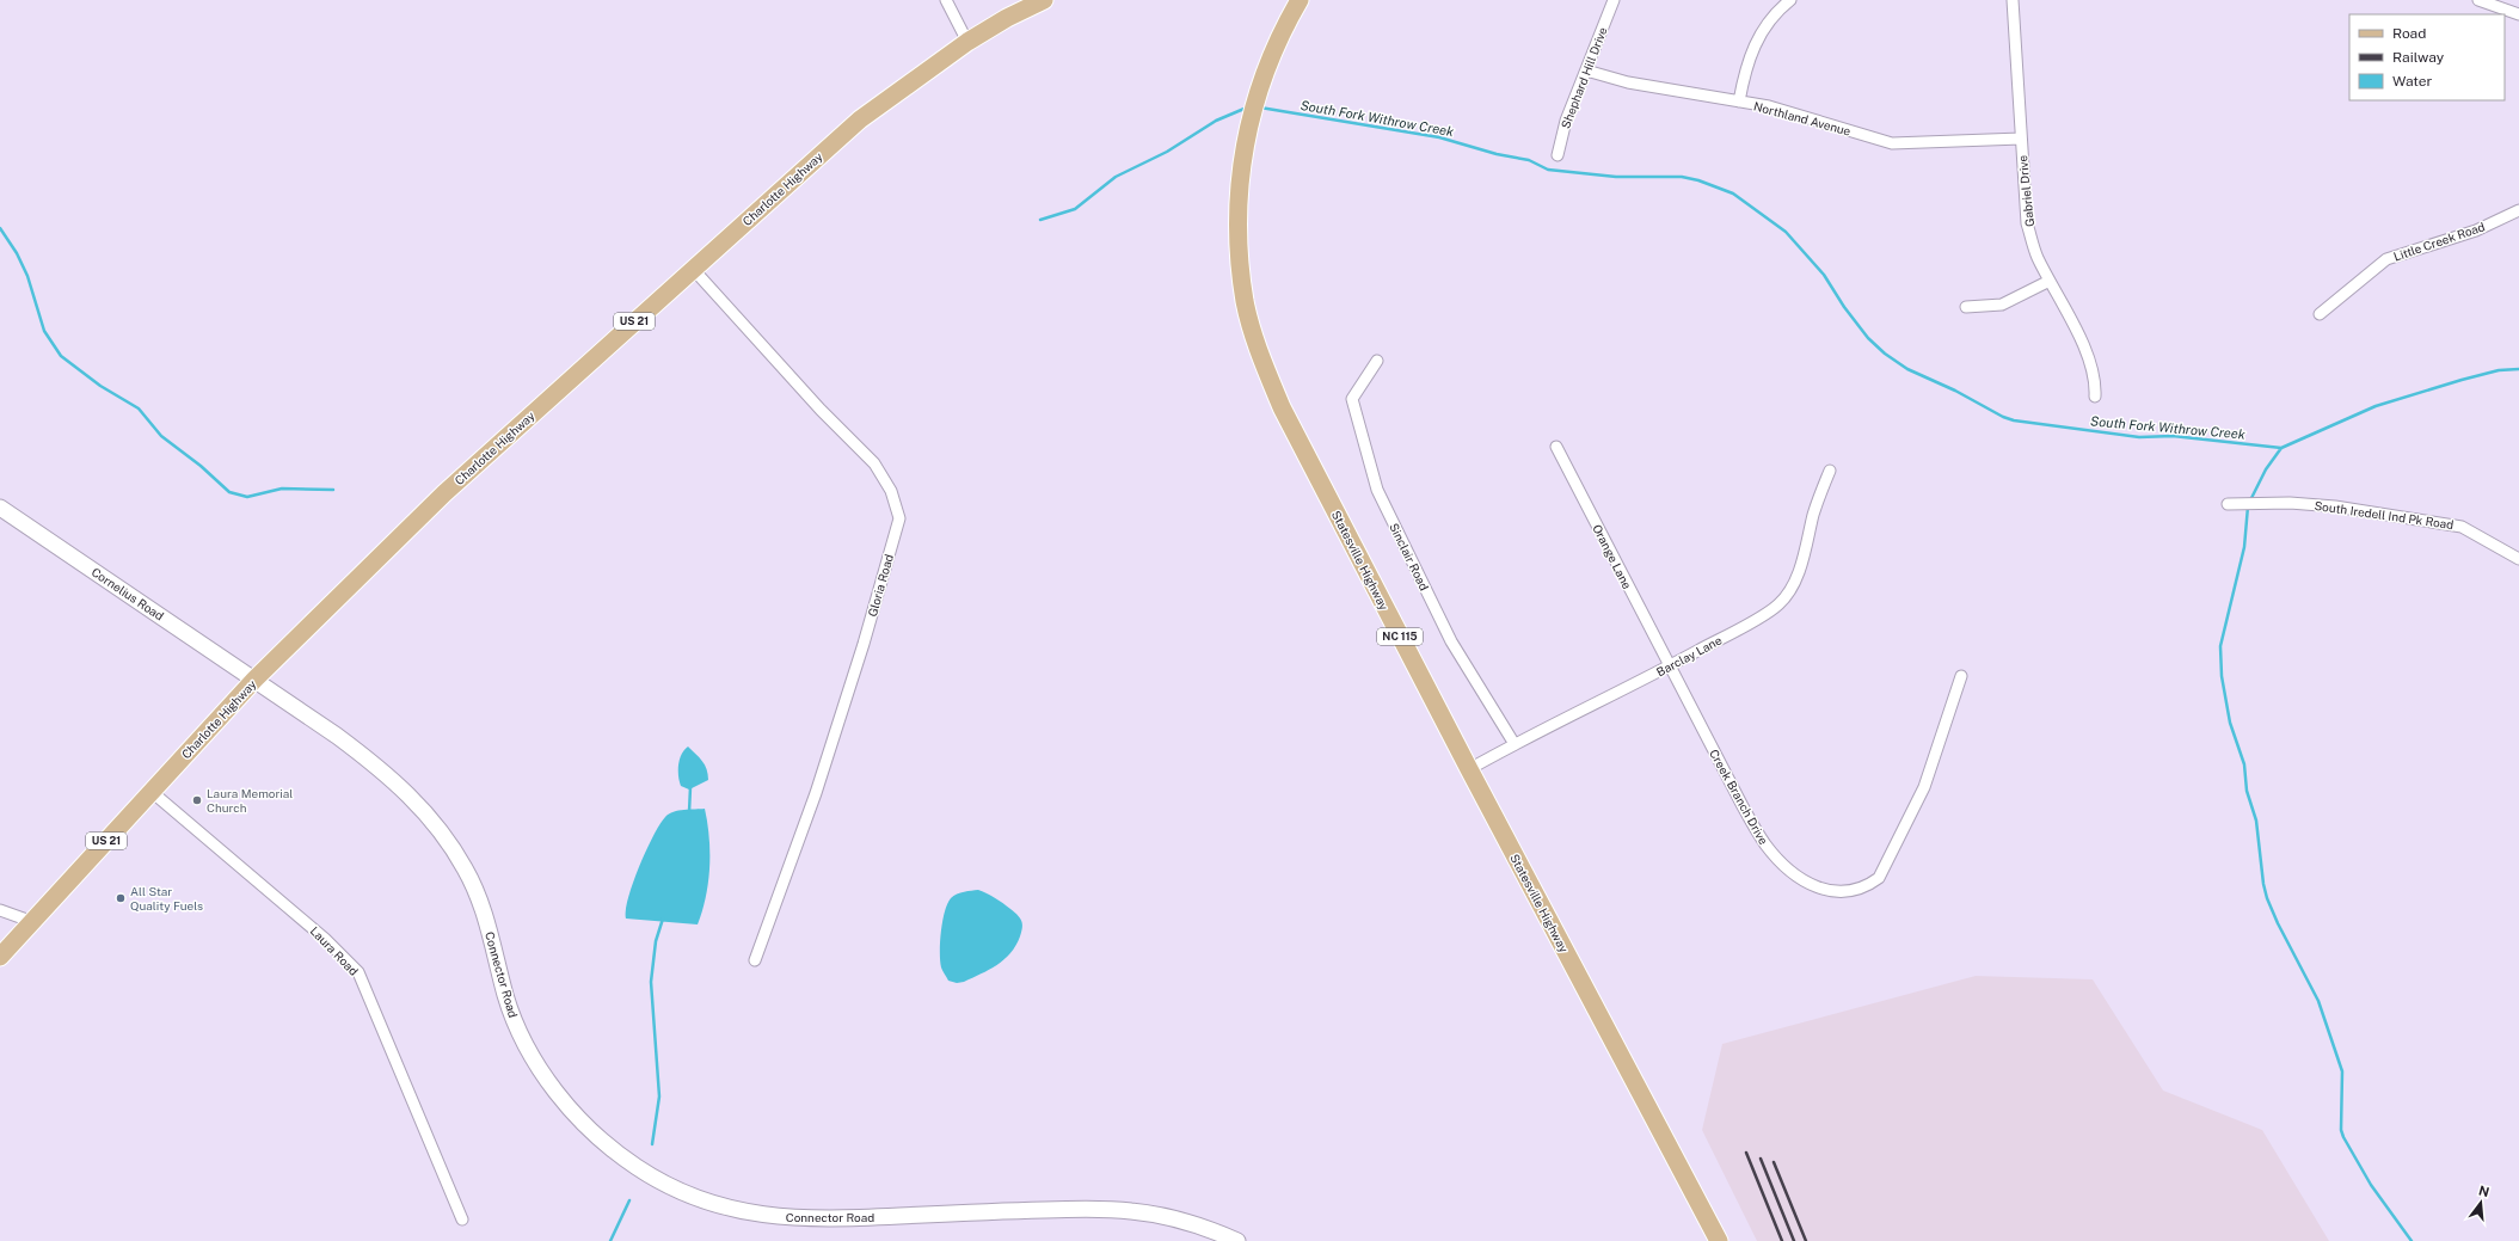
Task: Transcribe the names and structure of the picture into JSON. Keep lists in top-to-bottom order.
{
  "streets": {
    "main road": [
      "Charlotte Highway",
      "US 21",
      "Statesville Highway",
      "NC 115"
    ],
    "street": [
      "Shephard Hill Drive",
      "Northland Avenue",
      "Gabriel Drive",
      "Little Creek Road",
      "South Iredell Ind Pk Road",
      "Sinclair Road",
      "Orange Lane",
      "Gloria Road",
      "Cornelius Road",
      "Barclay Lane",
      "Creek Branch Drive",
      "Laura Road",
      "Connector Road"
    ]
  },
  "crossings": [
    ["Shephard Hill Drive", "Northland Avenue"],
    ["Northland Avenue", "Gabriel Drive"],
    ["Charlotte Highway", "Gloria Road"],
    ["Charlotte Highway", "Cornelius Road"],
    ["Charlotte Highway", "Laura Road"],
    ["Charlotte Highway", "Connector Road"],
    ["Sinclair Road", "Barclay Lane"],
    ["Orange Lane", "Barclay Lane"],
    ["Orange Lane", "Creek Branch Drive"],
    ["Statesville Highway", "Barclay Lane"],
    ["Cornelius Road", "Connector Road"],
    ["Barclay Lane", "Creek Branch Drive"]
  ],
  "water": ["South Fork Withrow Creek"],
  "places": ["Laura Memorial Church", "All Star Quality Fuels"],
  "legend": ["Road", "Railway", "Water"],
  "north": "top"
}
